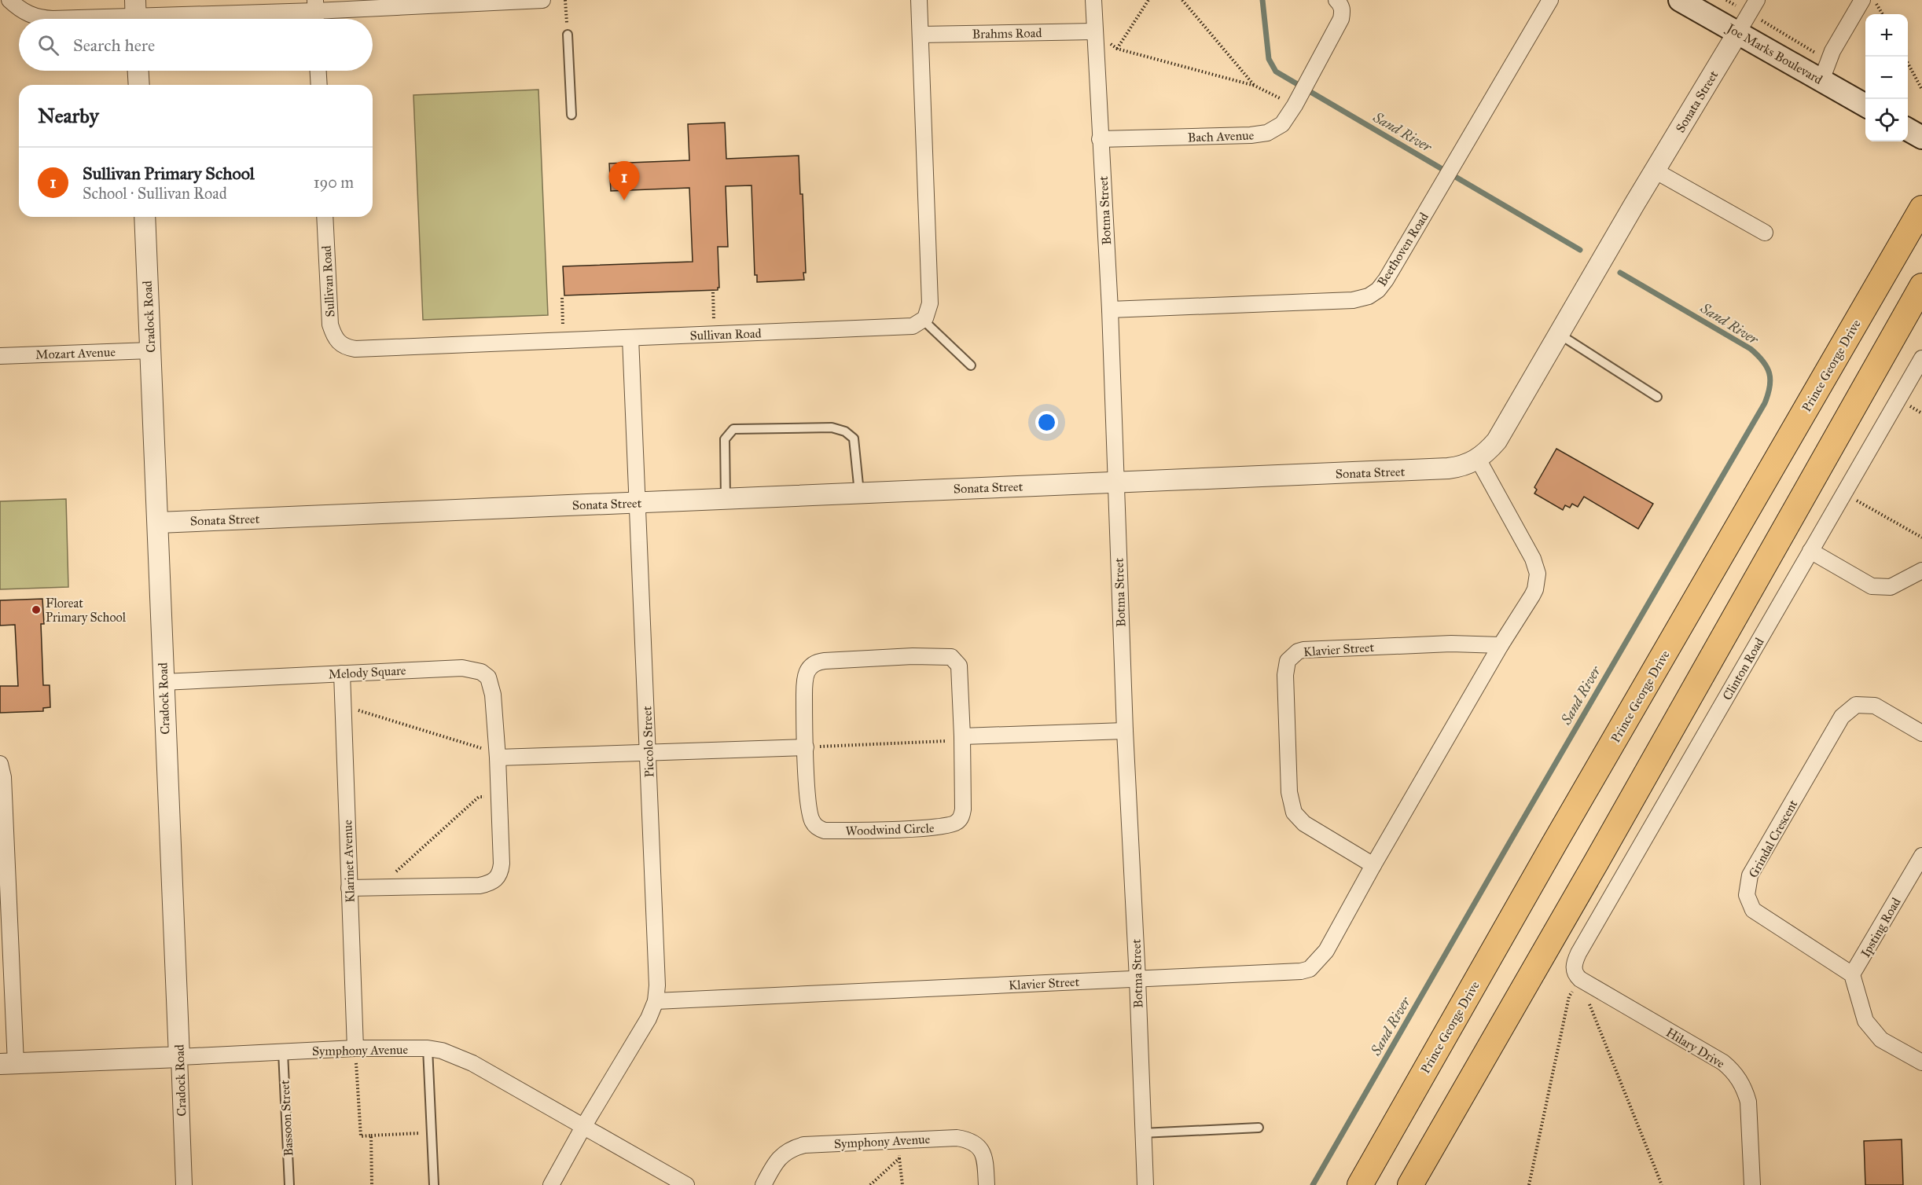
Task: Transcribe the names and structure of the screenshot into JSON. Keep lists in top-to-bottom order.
{
  "streets": {
    "main road": ["Joe Marks Boulevard", "Prince George Drive"],
    "street": [
      "Brahms Road",
      "Sonata Street",
      "Bach Avenue",
      "Botma Street",
      "Beethoven Road",
      "Sullivan Road",
      "Cradock Road",
      "Mozart Avenue",
      "Klavier Street",
      "Clinton Road",
      "Melody Square",
      "Piccolo Street",
      "Woodwind Circle",
      "Grindal Crescent",
      "Klarinet Avenue",
      "Ipsting Road",
      "Hilary Drive",
      "Symphony Avenue"
    ],
    "lane": ["Bassoon Street"]
  },
  "crossings": [
    ["Brahms Road", "Botma Street"],
    ["Joe Marks Boulevard", "Sonata Street"],
    ["Sonata Street", "Botma Street"],
    ["Sonata Street", "Cradock Road"],
    ["Sonata Street", "Klavier Street"],
    ["Sonata Street", "Piccolo Street"],
    ["Bach Avenue", "Botma Street"],
    ["Botma Street", "Beethoven Road"],
    ["Botma Street", "Klavier Street"],
    ["Sullivan Road", "Piccolo Street"],
    ["Cradock Road", "Mozart Avenue"],
    ["Cradock Road", "Melody Square"],
    ["Cradock Road", "Symphony Avenue"],
    ["Klavier Street", "Piccolo Street"],
    ["Clinton Road", "Hilary Drive"],
    ["Melody Square", "Klarinet Avenue"],
    ["Piccolo Street", "Symphony Avenue"],
    ["Grindal Crescent", "Ipsting Road"],
    ["Klarinet Avenue", "Symphony Avenue"],
    ["Symphony Avenue", "Bassoon Street"]
  ],
  "water": ["Sand River"],
  "places": ["Floreat Primary School"],
  "page": {
    "map_buttons": ["+", "−"],
    "search": "Search here",
    "heading": "Nearby",
    "list": [
      {
        "mark": "1",
        "name": "Sullivan Primary School",
        "note": "School · Sullivan Road",
        "value": "190 m"
      }
    ],
    "pins": "1"
  }
}
